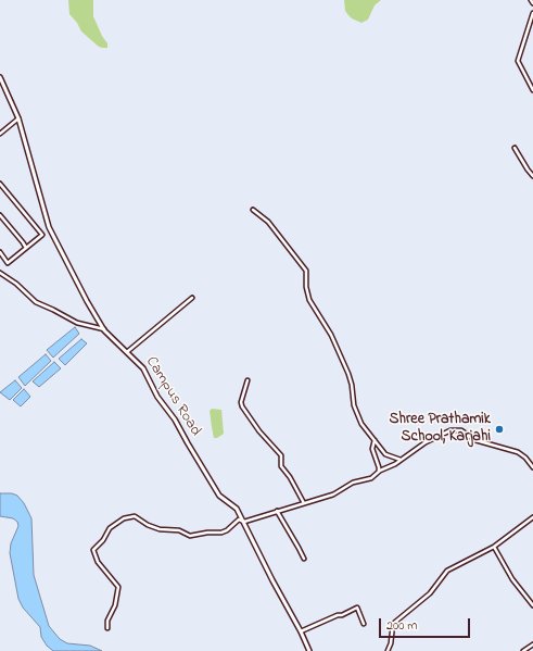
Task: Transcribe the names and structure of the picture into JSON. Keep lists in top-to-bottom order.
{
  "streets": {
    "street": ["Campus Road"]
  },
  "places": ["Shree Prathamik School, Karjahi"],
  "scale_bar": "200 m"
}
